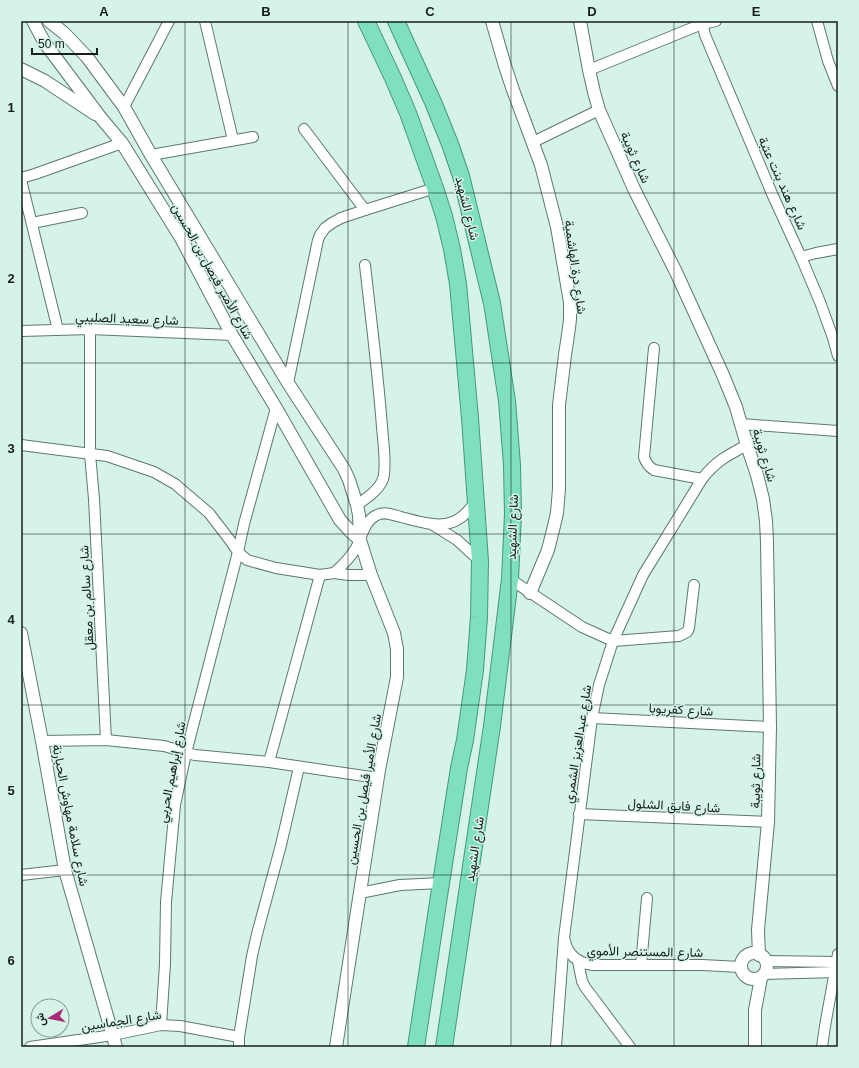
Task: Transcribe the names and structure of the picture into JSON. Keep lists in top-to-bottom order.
{
  "streets": {
    "highway": ["شارع الشهيد"],
    "street": [
      "شارع ثويبة",
      "شارع هند بنت عتبة",
      "شارع درة الهاشمية",
      "شارع الأمير فيصل بن الحسين",
      "شارع سعيد الصليبي",
      "شارع سالم بن معقل",
      "شارع كفريوبا",
      "شارع عبدالعزيز الشمري",
      "شارع إبراهيم الحربي",
      "شارع فايق الشلول",
      "شارع سلامة مهاوش الحبارنة",
      "شارع المستنصر الأموي",
      "شارع الجماسين"
    ]
  },
  "crossings": [
    ["شارع ثويبة", "شارع كفريوبا"],
    ["شارع ثويبة", "شارع عبدالعزيز الشمري"],
    ["شارع ثويبة", "شارع فايق الشلول"],
    ["شارع ثويبة", "شارع المستنصر الأموي"],
    ["شارع الأمير فيصل بن الحسين", "شارع سعيد الصليبي"],
    ["شارع الأمير فيصل بن الحسين", "شارع إبراهيم الحربي"],
    ["شارع سعيد الصليبي", "شارع سالم بن معقل"],
    ["شارع كفريوبا", "شارع عبدالعزيز الشمري"],
    ["شارع عبدالعزيز الشمري", "شارع فايق الشلول"],
    ["شارع عبدالعزيز الشمري", "شارع المستنصر الأموي"],
    ["شارع إبراهيم الحربي", "شارع الجماسين"],
    ["شارع سلامة مهاوش الحبارنة", "شارع الجماسين"]
  ],
  "scale_bar": "50 m",
  "north": "left",
  "grid": {
    "columns": [
      "A",
      "B",
      "C",
      "D",
      "E"
    ],
    "rows": [
      "1",
      "2",
      "3",
      "4",
      "5",
      "6"
    ]
  }
}
